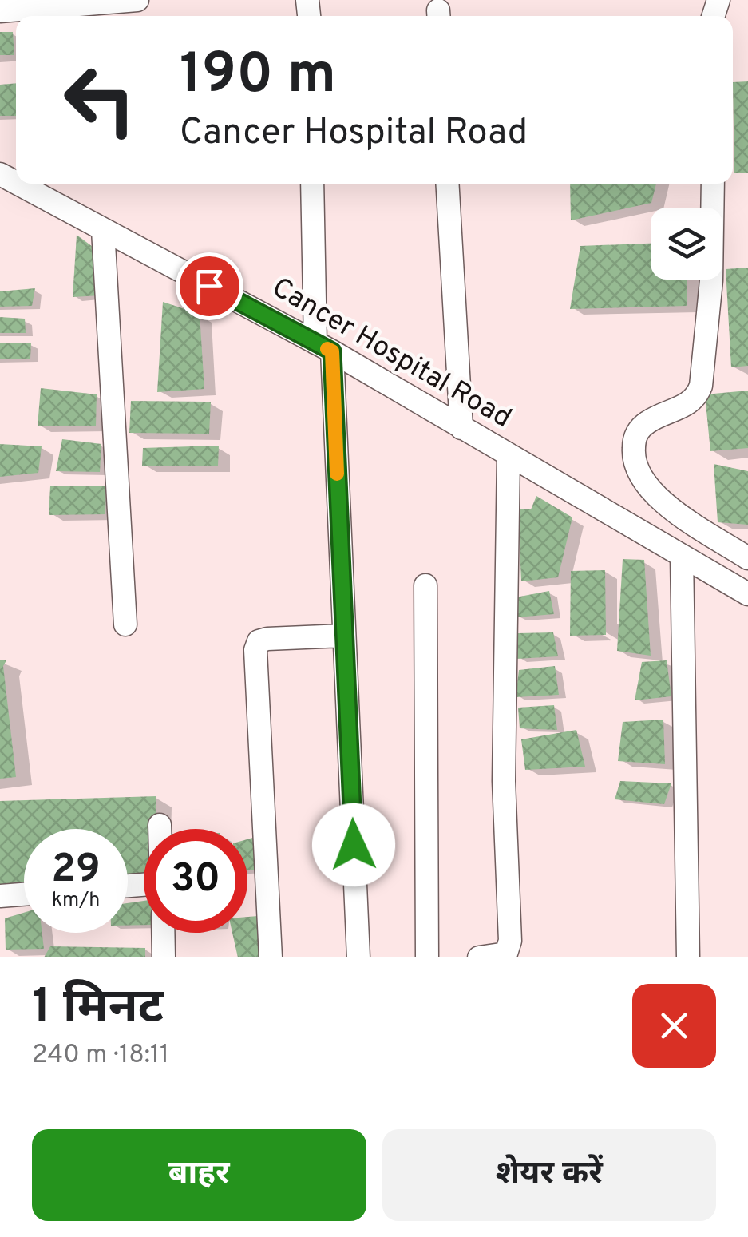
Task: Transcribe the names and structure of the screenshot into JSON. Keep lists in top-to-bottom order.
{
  "streets": {
    "street": ["Cancer Hospital Road"]
  },
  "page": {
    "turn": ["190 m", "Cancer Hospital Road"],
    "speed": "29 km/h",
    "limit": "30",
    "heading": ["1 मिनट", "240 m · 18:11"],
    "buttons": ["बाहर", "शेयर करें"]
  }
}
